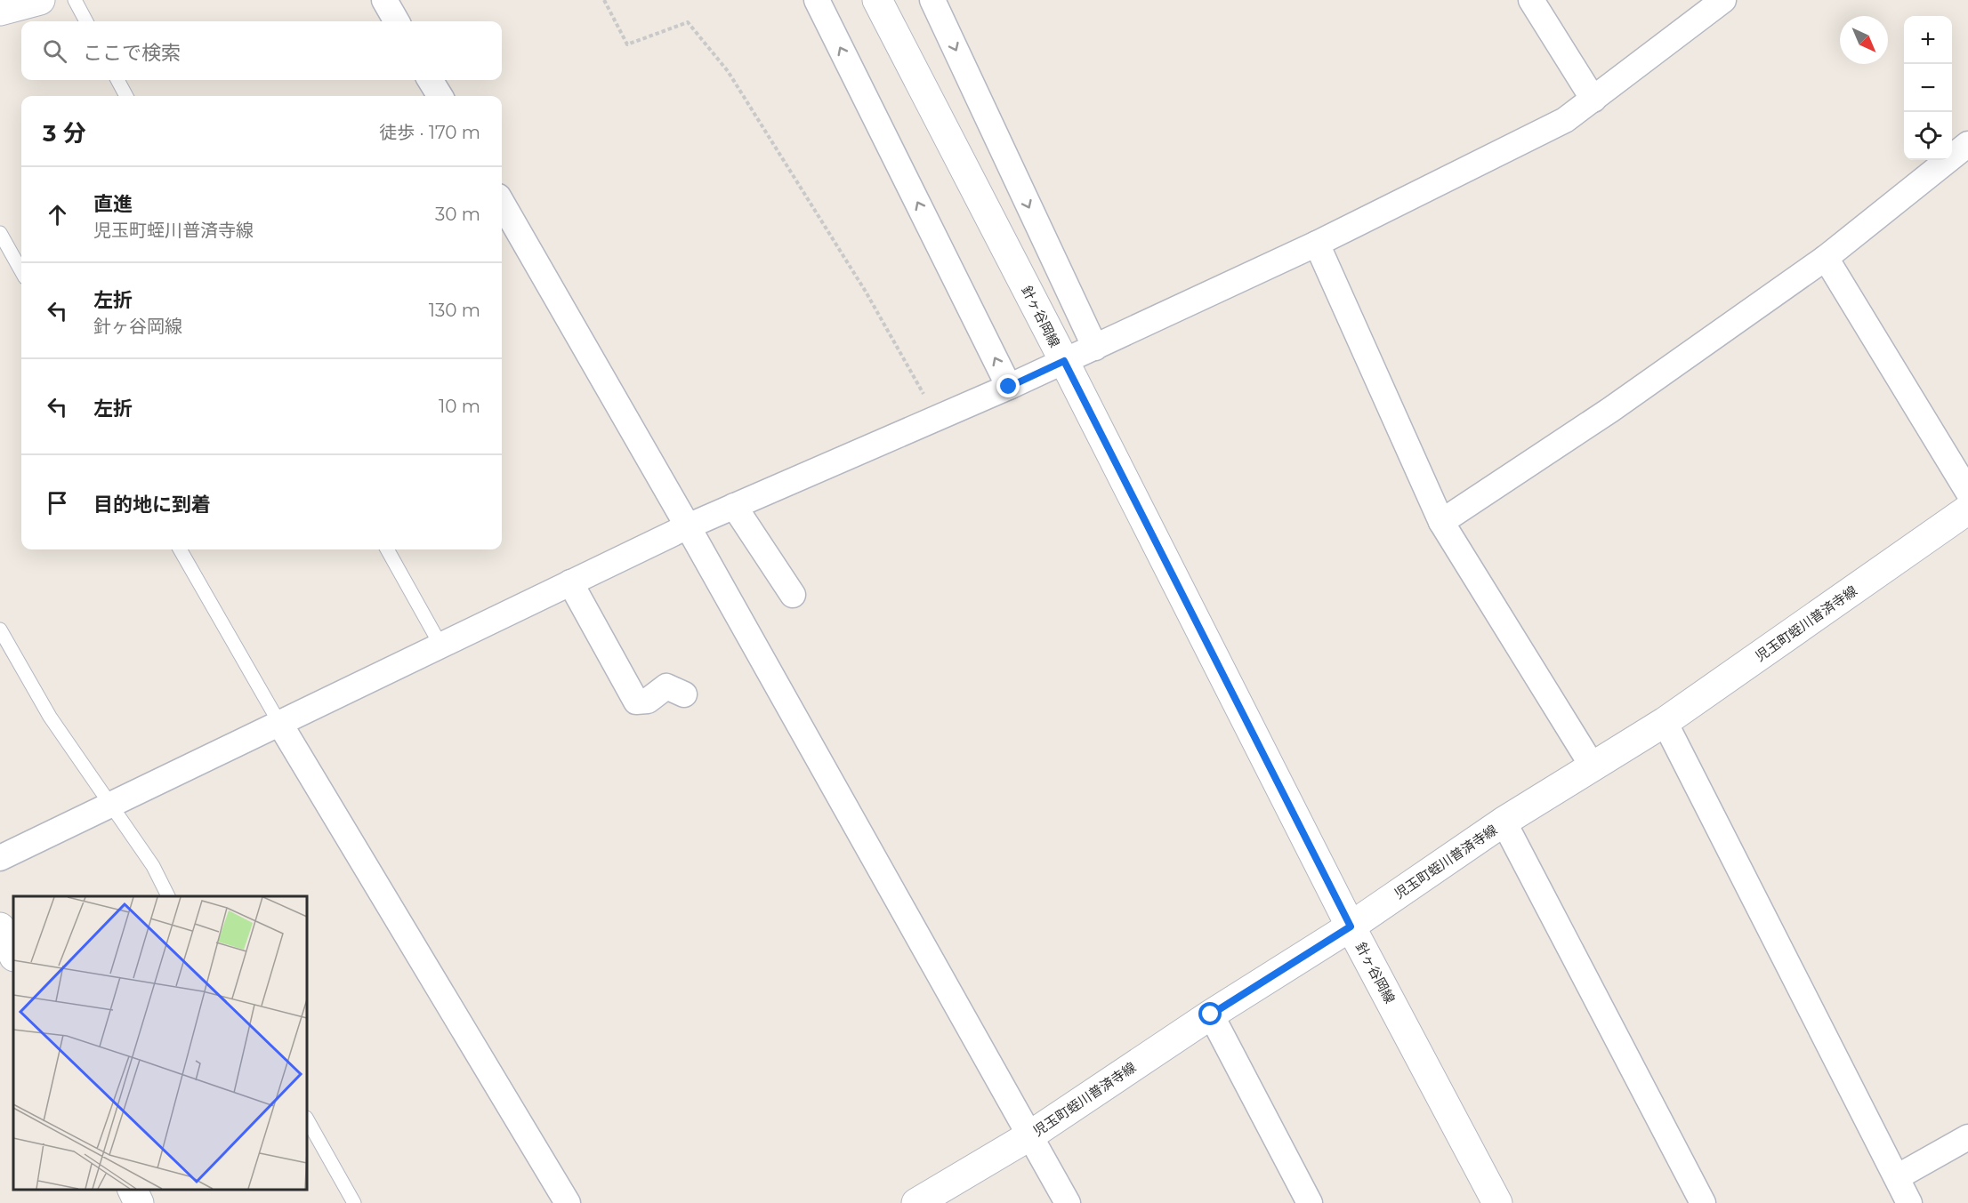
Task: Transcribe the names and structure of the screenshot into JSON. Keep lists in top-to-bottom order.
{
  "streets": {
    "main road": ["針ヶ谷岡線", "児玉町蛭川普済寺線"]
  },
  "crossings": [
    ["針ヶ谷岡線", "児玉町蛭川普済寺線"]
  ],
  "north": "bottom right",
  "page": {
    "map_buttons": ["+", "−"],
    "search": "ここで検索",
    "heading": ["3 分", "徒歩 · 170 m"],
    "list": [
      ["直進", "児玉町蛭川普済寺線", "30 m"],
      ["左折", "針ヶ谷岡線", "130 m"],
      ["左折", "10 m"],
      "目的地に到着"
    ]
  }
}
